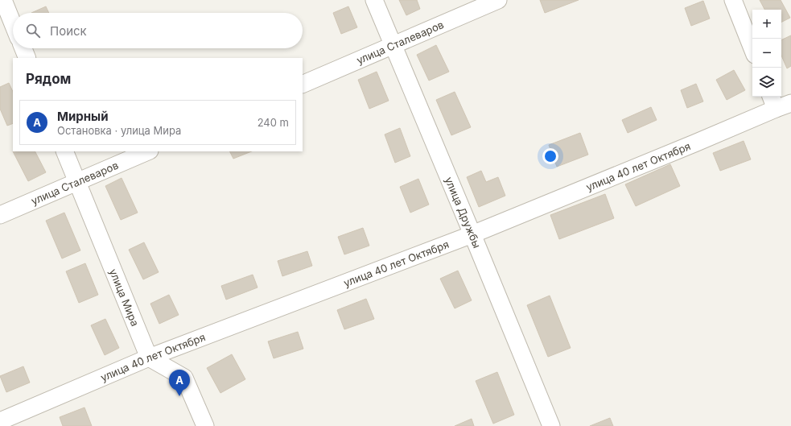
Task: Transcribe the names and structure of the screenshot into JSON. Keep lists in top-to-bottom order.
{
  "streets": {
    "street": [
      "улица Сталеваров",
      "улица 40 лет Октября",
      "улица Дружбы",
      "улица Мира"
    ]
  },
  "crossings": [
    ["улица Сталеваров", "улица Дружбы"],
    ["улица Сталеваров", "улица Мира"],
    ["улица 40 лет Октября", "улица Дружбы"],
    ["улица 40 лет Октября", "улица Мира"]
  ],
  "page": {
    "map_buttons": ["+", "−"],
    "search": "Поиск",
    "heading": "Рядом",
    "list": [
      {
        "mark": "A",
        "name": "Мирный",
        "note": "Остановка · улица Мира",
        "value": "240 m"
      }
    ],
    "pins": "A"
  }
}
